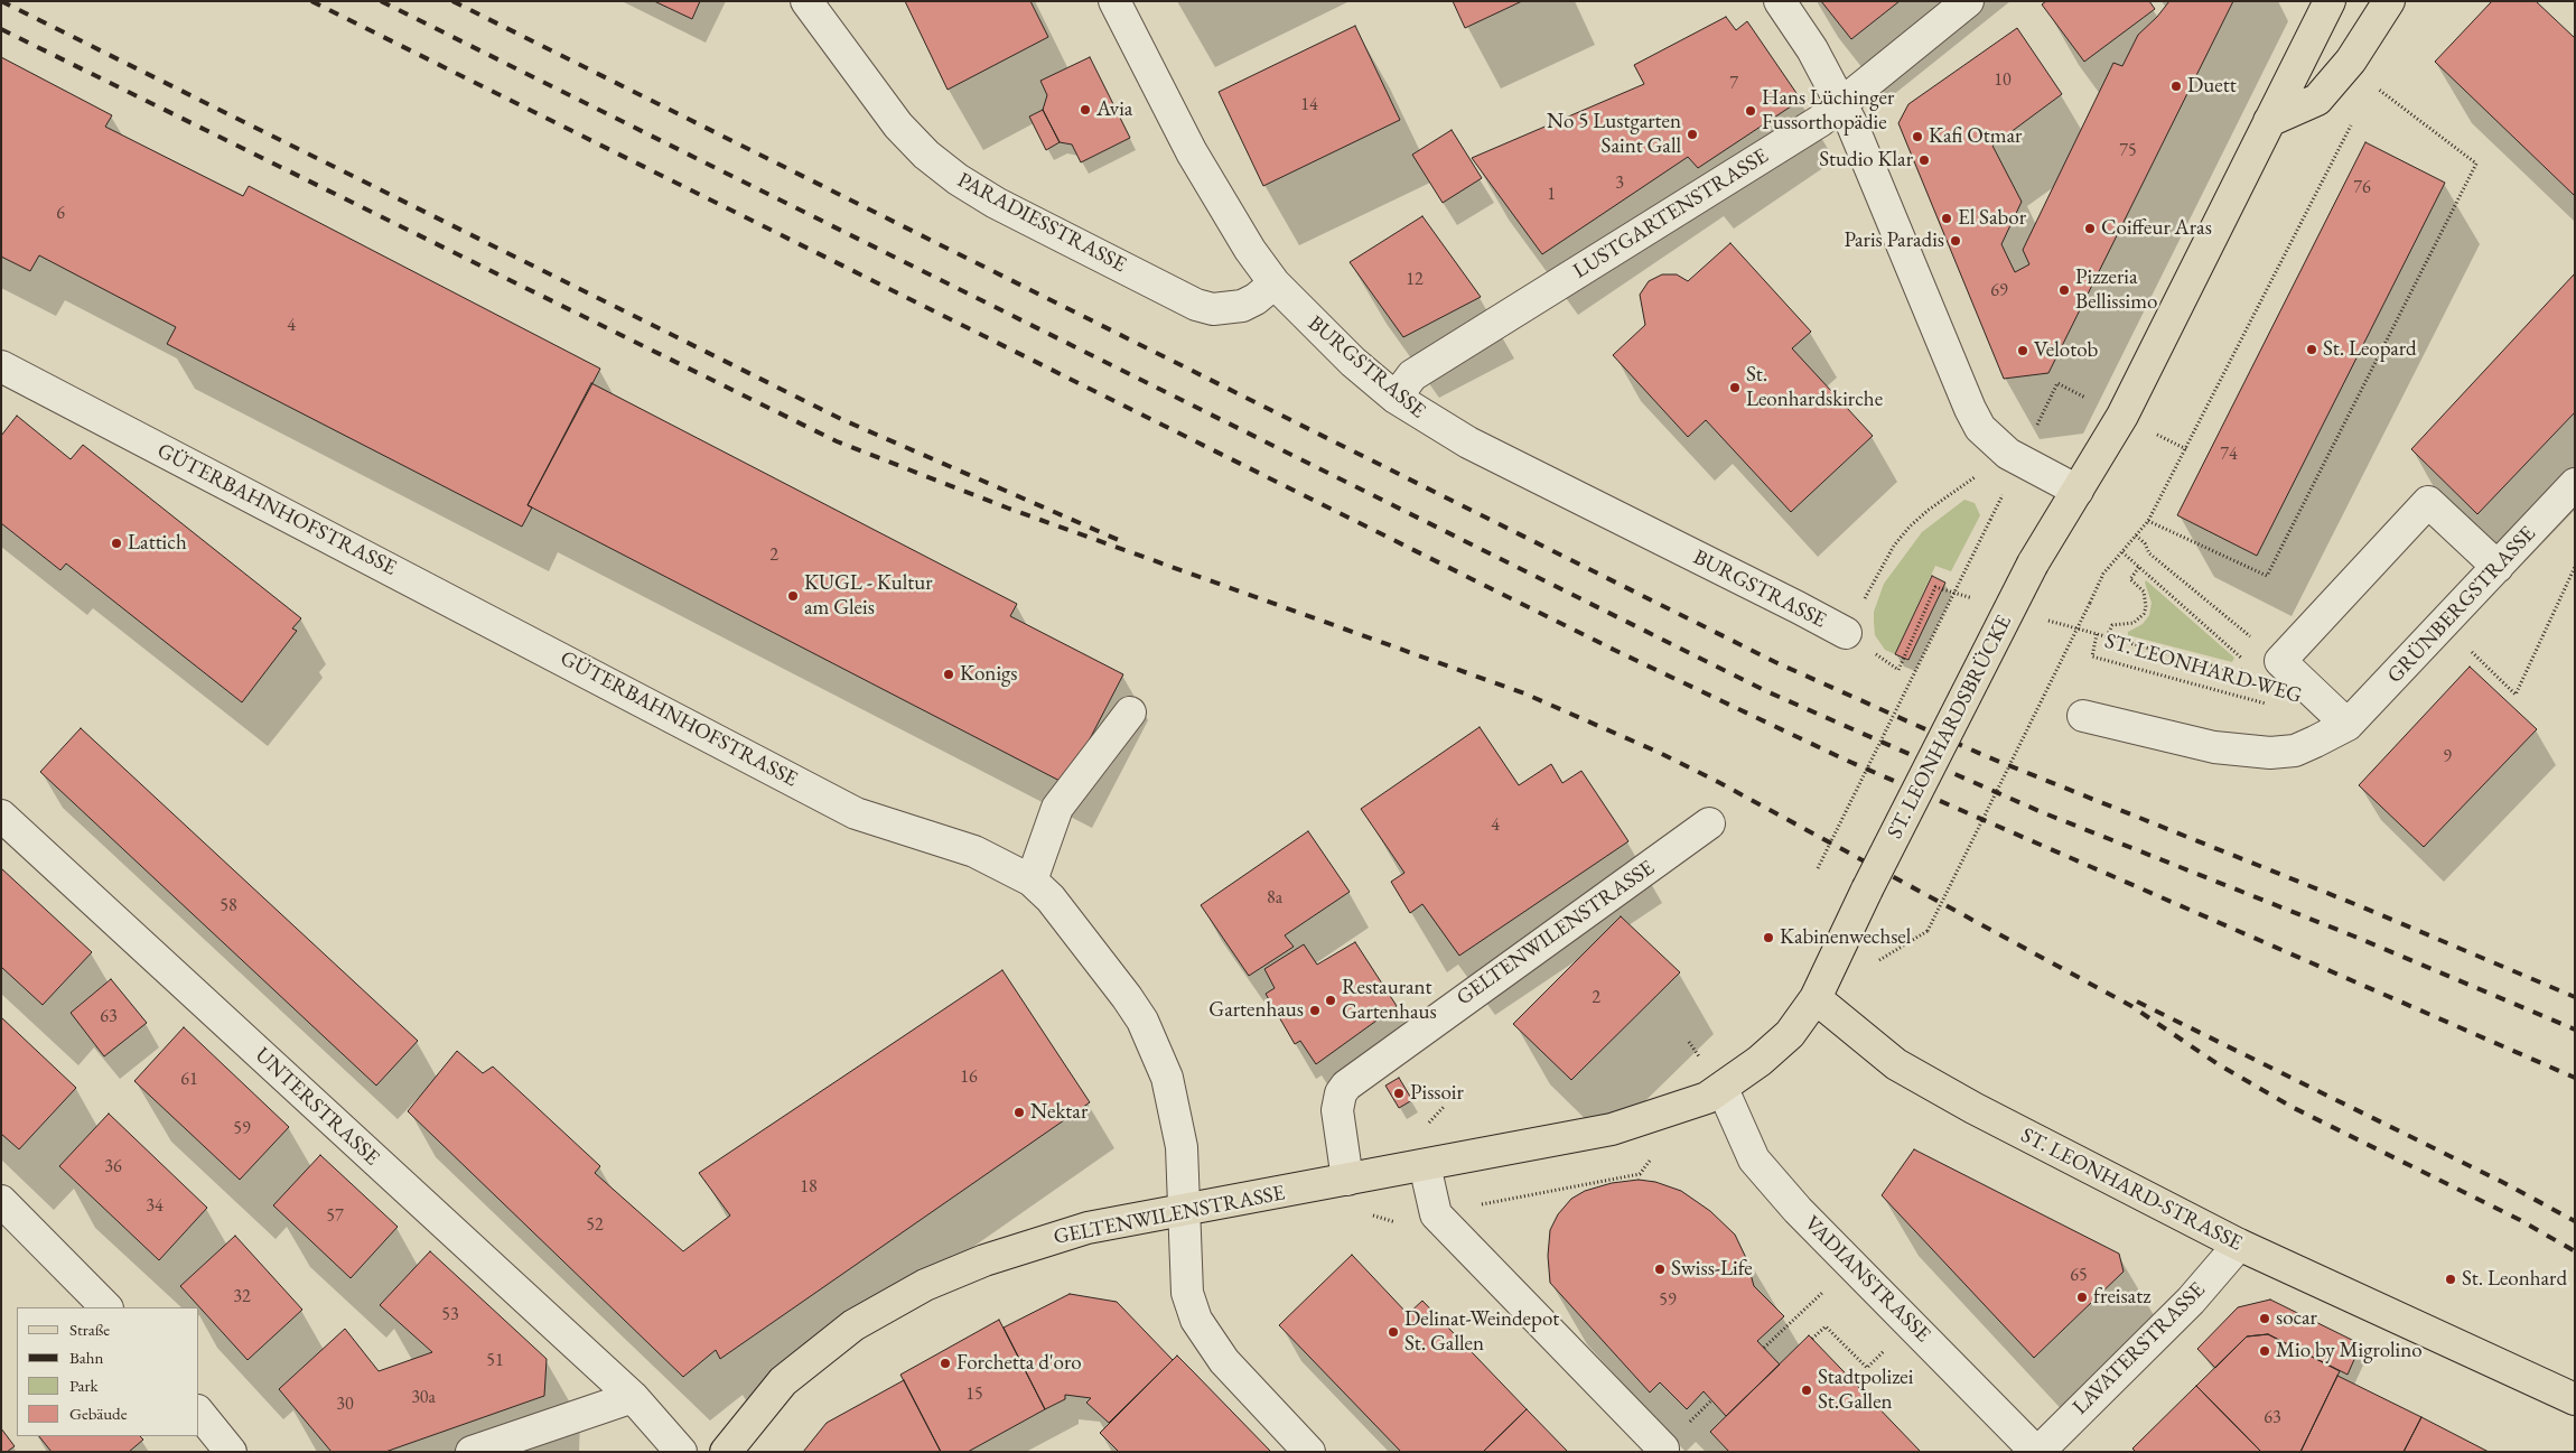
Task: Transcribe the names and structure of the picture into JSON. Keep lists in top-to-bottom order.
{
  "streets": {
    "main road": ["ST. LEONHARDSBRÜCKE", "GELTENWILENSTRASSE", "ST. LEONHARD-STRASSE"],
    "street": [
      "LUSTGARTENSTRASSE",
      "PARADIESSTRASSE",
      "BURGSTRASSE",
      "GÜTERBAHNHOFSTRASSE",
      "GRÜNBERGSTRASSE",
      "UNTERSTRASSE",
      "VADIANSTRASSE",
      "LAVATERSTRASSE"
    ],
    "path": ["ST. LEONHARD-WEG"]
  },
  "crossings": [
    ["LUSTGARTENSTRASSE", "BURGSTRASSE"],
    ["PARADIESSTRASSE", "BURGSTRASSE"],
    ["GÜTERBAHNHOFSTRASSE", "GELTENWILENSTRASSE"],
    ["ST. LEONHARDSBRÜCKE", "GELTENWILENSTRASSE"],
    ["ST. LEONHARDSBRÜCKE", "ST. LEONHARD-STRASSE"],
    ["GELTENWILENSTRASSE", "ST. LEONHARD-STRASSE"],
    ["GELTENWILENSTRASSE", "VADIANSTRASSE"],
    ["ST. LEONHARD-STRASSE", "LAVATERSTRASSE"],
    ["VADIANSTRASSE", "LAVATERSTRASSE"]
  ],
  "places": [
    "Duett",
    "Avia",
    "Hans Lüchinger Fussorthopädie",
    "No 5 Lustgarten Saint Gall",
    "Kafi Otmar",
    "Studio Klar",
    "El Sabor",
    "Coiffeur Aras",
    "Paris Paradis",
    "Pizzeria Bellissimo",
    "St. Leopard",
    "Velotob",
    "St. Leonhardskirche",
    "Lattich",
    "KUGL - Kultur am Gleis",
    "Konigs",
    "Kabinenwechsel",
    "Restaurant Gartenhaus",
    "Gartenhaus",
    "Pissoir",
    "Nektar",
    "Swiss-Life",
    "St. Leonhard",
    "freisatz",
    "socar",
    "Delinat-Weindepot St. Gallen",
    "Mio by Migrolino",
    "Forchetta d'oro",
    "Stadtpolizei St.Gallen"
  ],
  "house_numbers": [
    "10",
    "7",
    "14",
    "75",
    "3",
    "76",
    "1",
    "6",
    "12",
    "69",
    "4",
    "74",
    "2",
    "9",
    "4",
    "8a",
    "58",
    "2",
    "63",
    "16",
    "61",
    "59",
    "36",
    "18",
    "34",
    "57",
    "52",
    "65",
    "32",
    "59",
    "53",
    "51",
    "15",
    "30a",
    "30",
    "63"
  ],
  "legend": [
    "Straße",
    "Bahn",
    "Park",
    "Gebäude"
  ]
}
